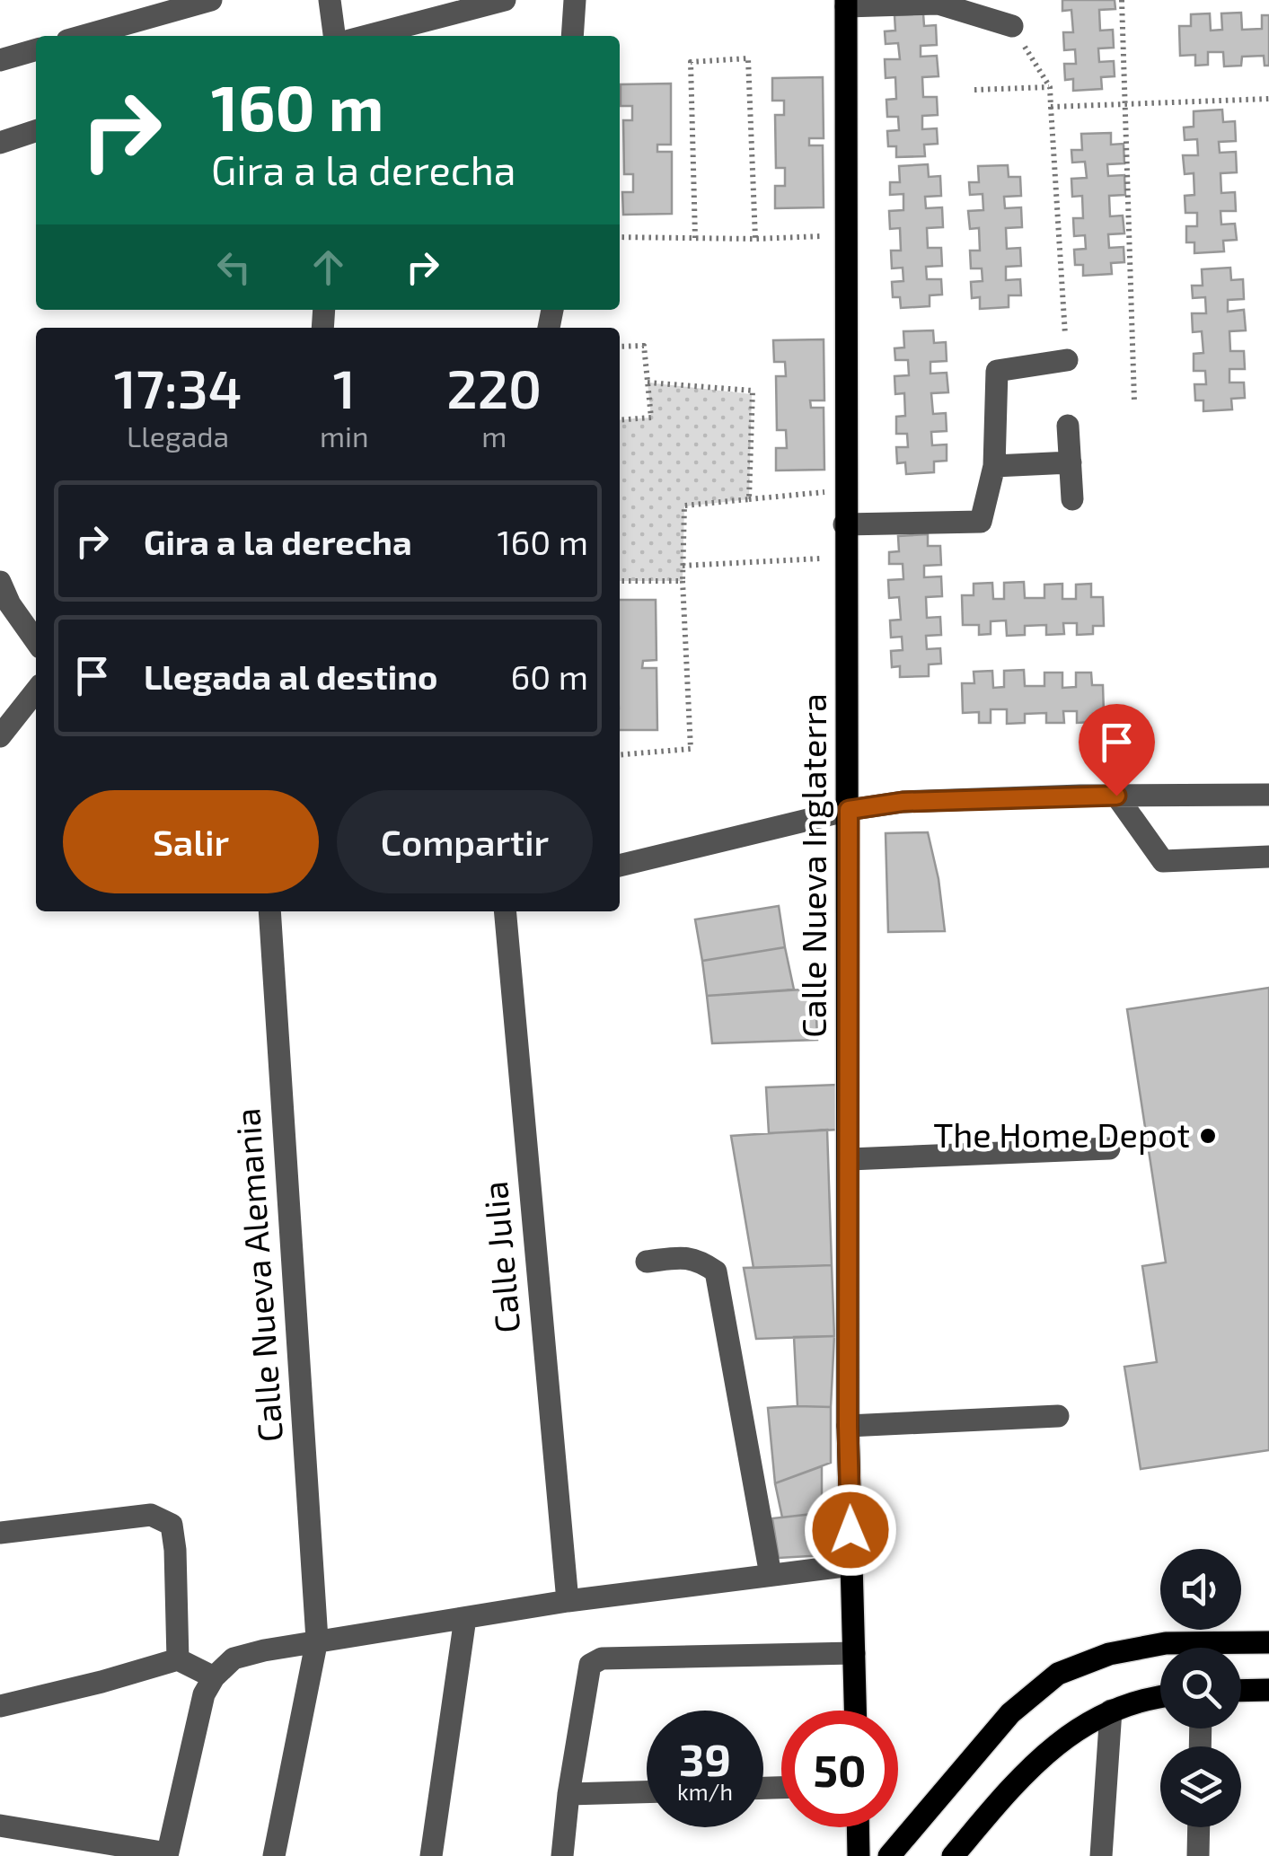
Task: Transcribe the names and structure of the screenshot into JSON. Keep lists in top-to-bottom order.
{
  "streets": {
    "main road": ["Calle Nueva Inglaterra"],
    "street": ["Calle Julia", "Calle Nueva Alemania"]
  },
  "places": ["The Home Depot"],
  "page": {
    "turn": ["160 m", "Gira a la derecha"],
    "eta": [
      "17:34",
      "Llegada",
      "1",
      "min",
      "220",
      "m"
    ],
    "list": [
      {
        "name": "Gira a la derecha",
        "value": "160 m"
      },
      {
        "name": "Llegada al destino",
        "value": "60 m"
      }
    ],
    "buttons": ["Salir", "Compartir"],
    "speed": "39 km/h",
    "limit": "50"
  }
}
